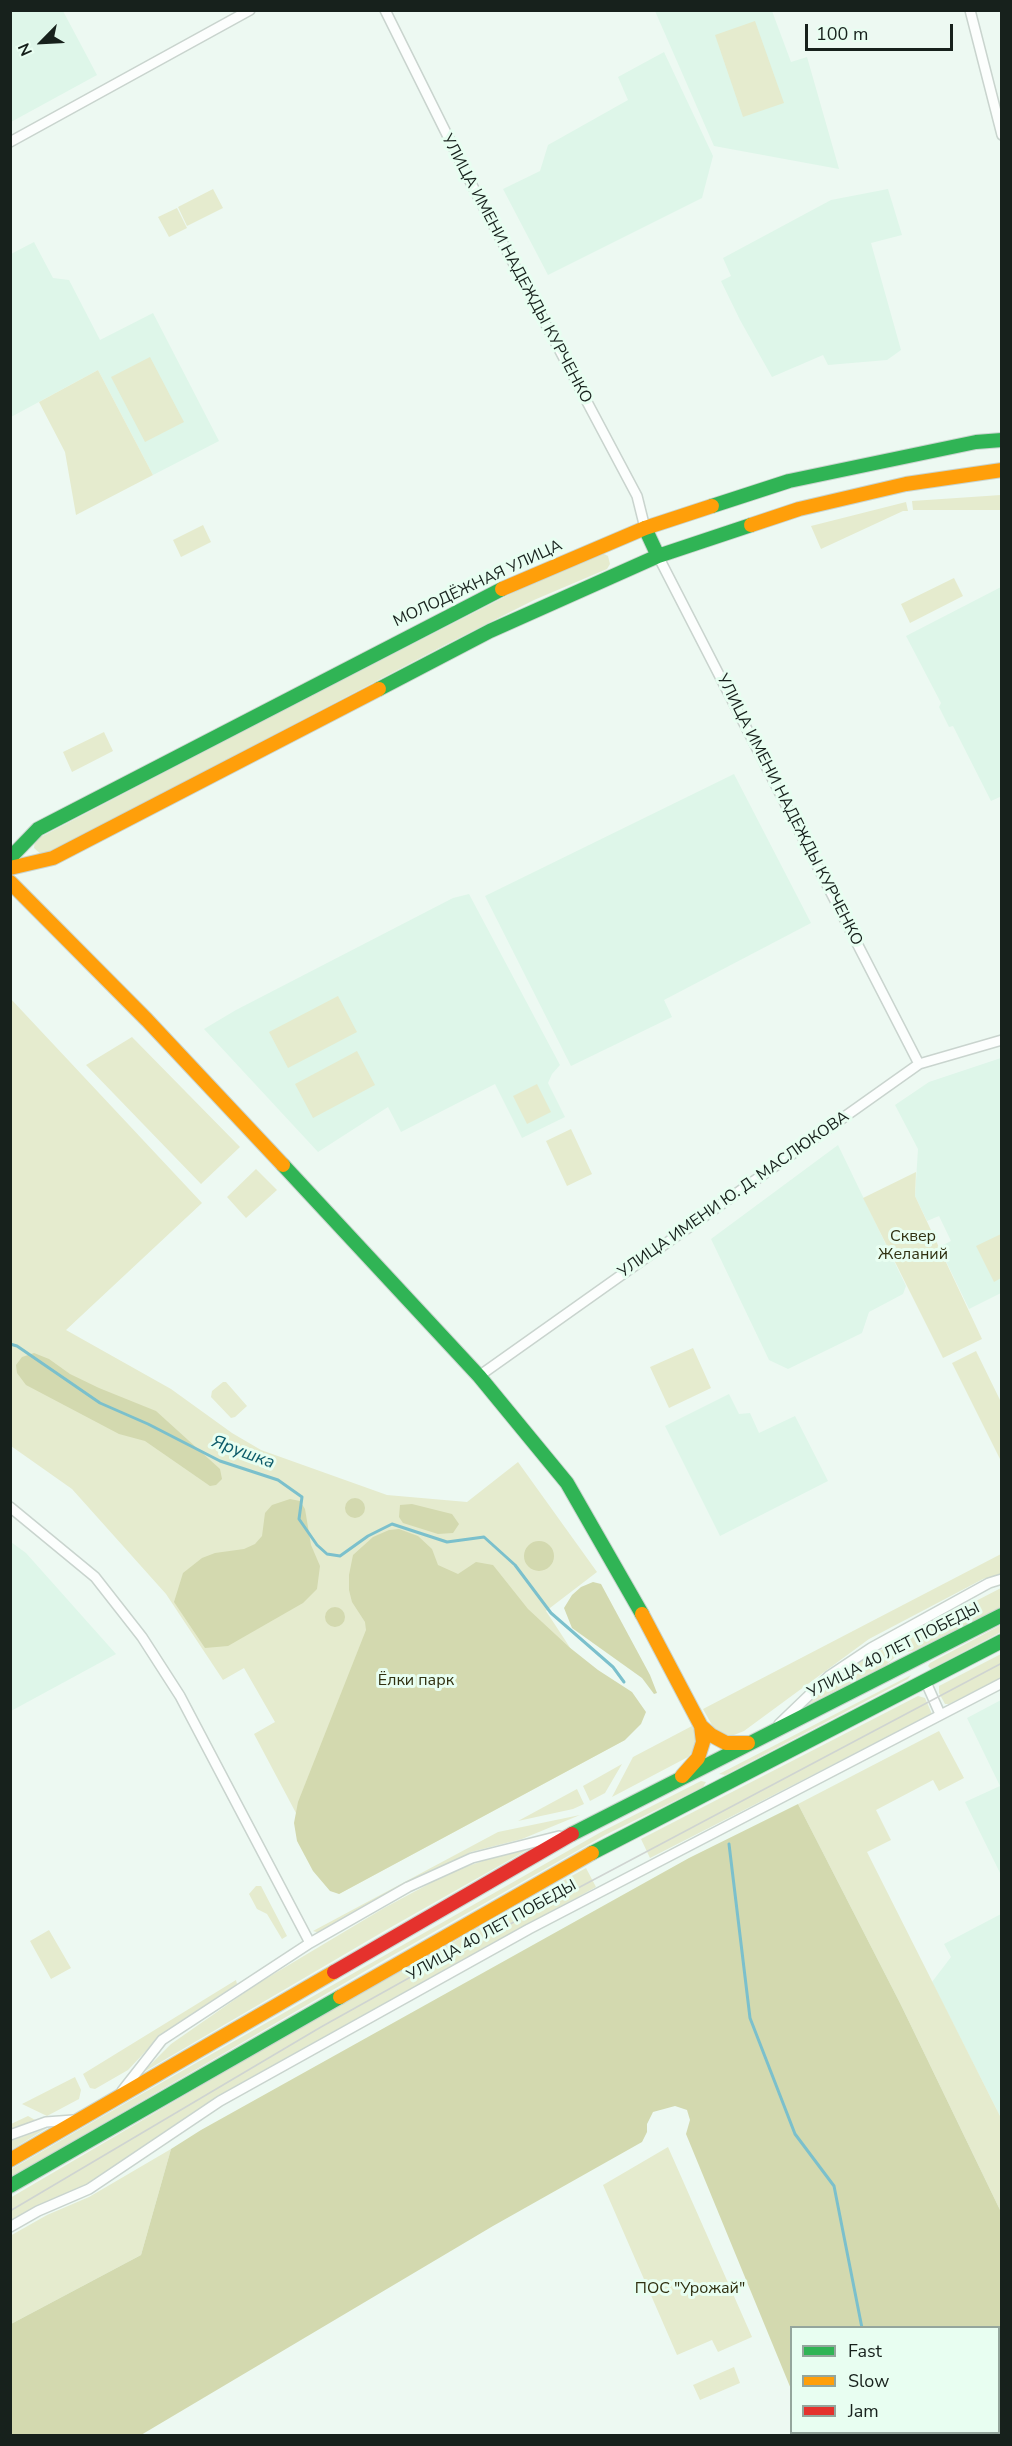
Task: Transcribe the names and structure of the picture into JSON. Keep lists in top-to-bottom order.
{
  "streets": {
    "main road": ["МОЛОДЁЖНАЯ УЛИЦА", "УЛИЦА 40 ЛЕТ ПОБЕДЫ"],
    "street": ["УЛИЦА ИМЕНИ НАДЕЖДЫ КУРЧЕНКО", "УЛИЦА ИМЕНИ Ю. Д. МАСЛЮКОВА"]
  },
  "crossings": [
    ["УЛИЦА ИМЕНИ НАДЕЖДЫ КУРЧЕНКО", "МОЛОДЁЖНАЯ УЛИЦА"],
    ["УЛИЦА ИМЕНИ НАДЕЖДЫ КУРЧЕНКО", "УЛИЦА ИМЕНИ Ю. Д. МАСЛЮКОВА"]
  ],
  "water": ["Ярушка"],
  "parks": ["Сквер Желаний", "Ёлки парк", "ПОС \"Урожай\""],
  "legend": ["Fast", "Slow", "Jam"],
  "scale_bar": "100 m",
  "north": "bottom left"
}
